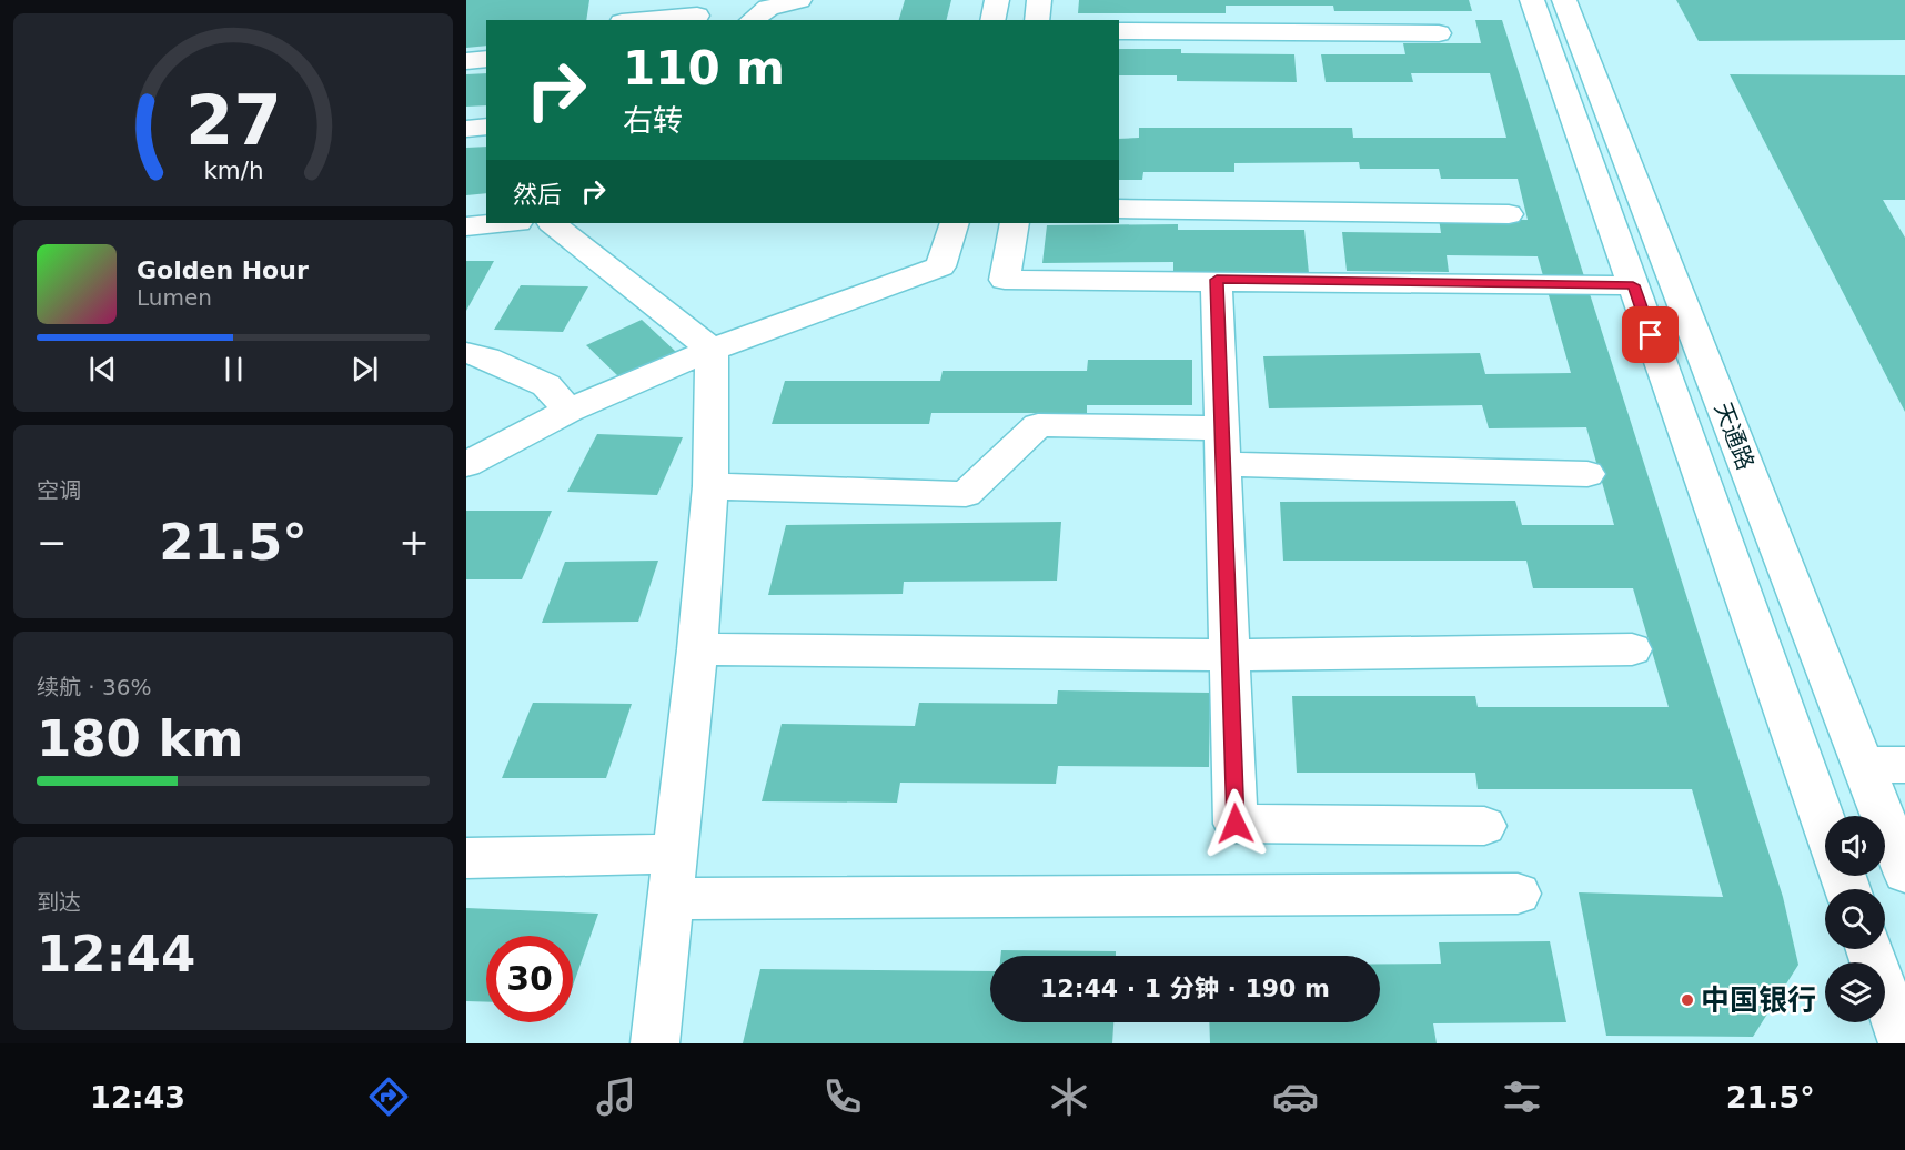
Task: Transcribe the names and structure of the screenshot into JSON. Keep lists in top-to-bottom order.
{
  "streets": {
    "street": ["天通路"]
  },
  "places": ["中国银行"],
  "page": {
    "turn": ["110 m", "右转"],
    "then": "然后",
    "song": ["Golden Hour", "Lumen"],
    "tile": [
      "空调",
      ["续航 · 36%", "180 km"],
      ["到达", "12:44"]
    ],
    "heat": ["−", "21.5°", "+"],
    "limit": "30",
    "trip": "12:44 · 1 分钟 · 190 m",
    "tabs": ["12:43", "21.5°"],
    "gauge": ["27", "km/h"]
  }
}
